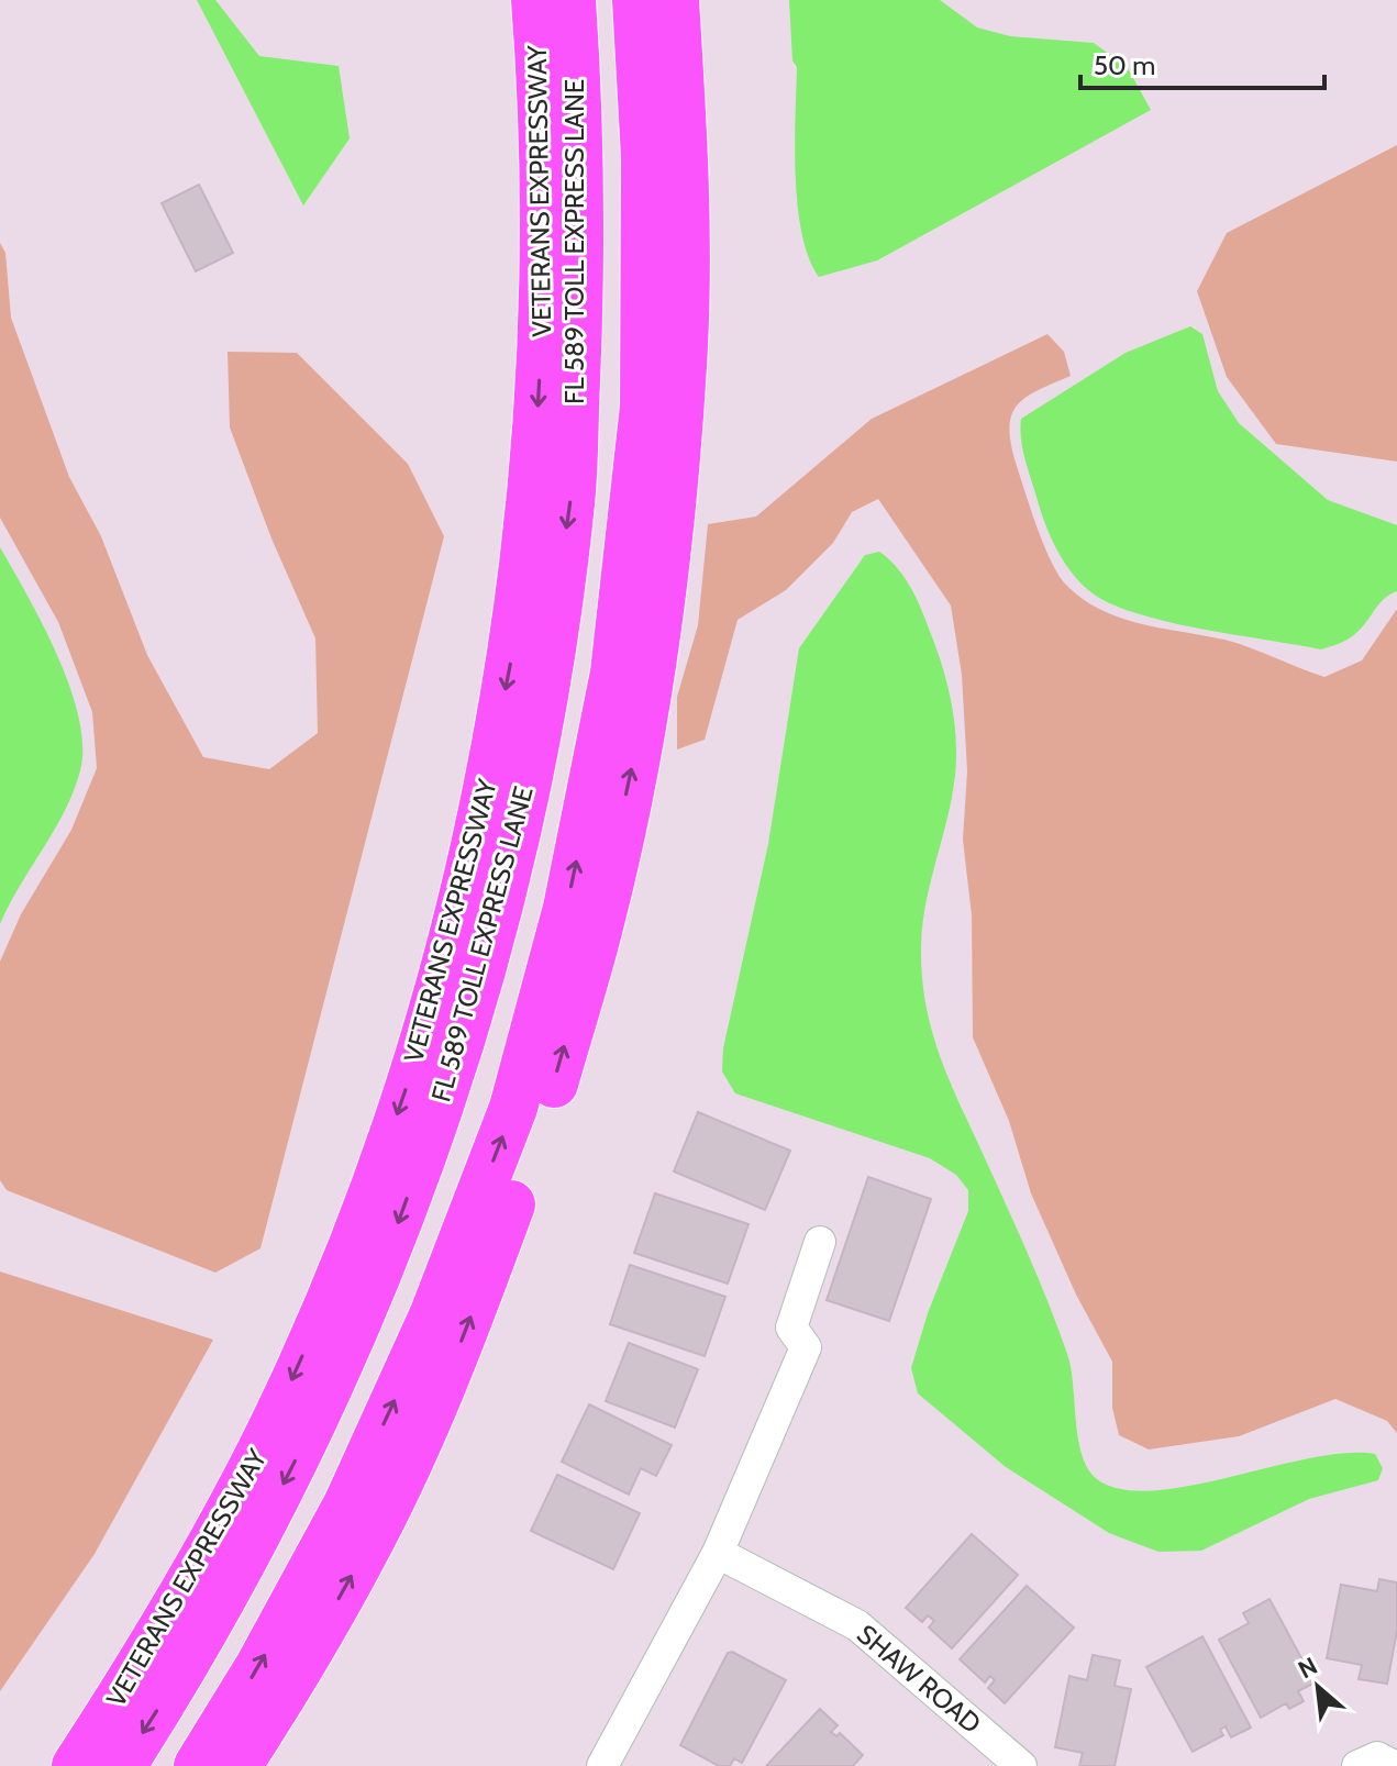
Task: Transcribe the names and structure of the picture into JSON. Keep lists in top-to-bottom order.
{
  "streets": {
    "highway": ["VETERANS EXPRESSWAY", "FL 589 TOLL EXPRESS LANE"],
    "street": ["SHAW ROAD"]
  },
  "scale_bar": "50 m",
  "north": "top left"
}
